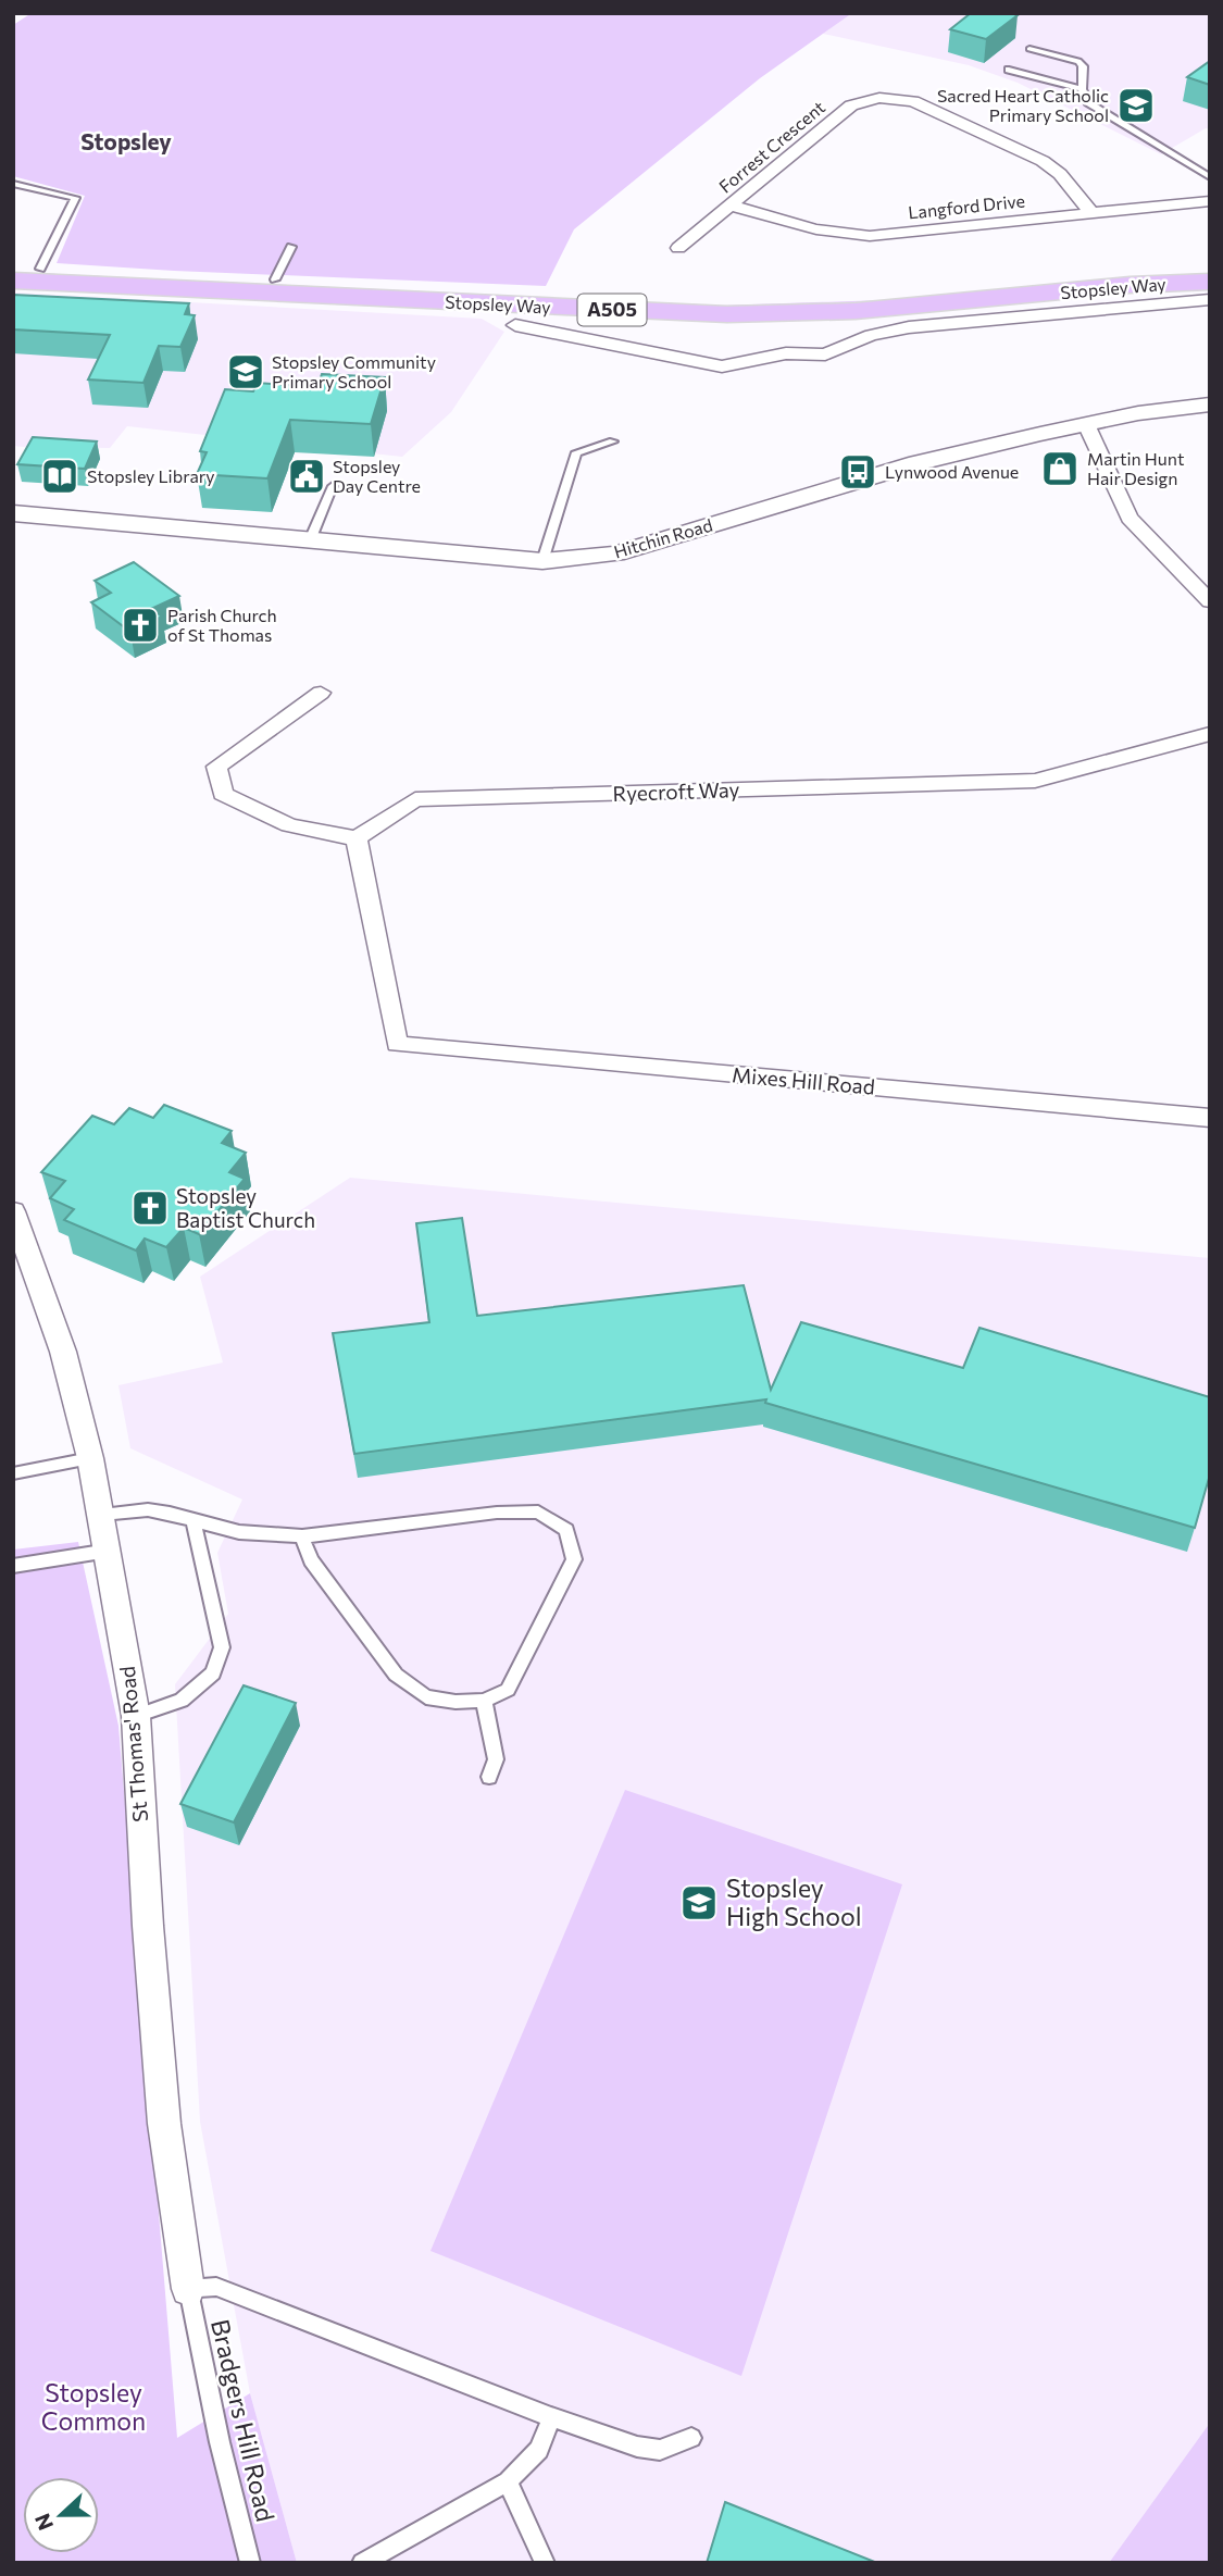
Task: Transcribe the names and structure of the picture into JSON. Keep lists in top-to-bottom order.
{
  "streets": {
    "main road": ["Stopsley Way", "A505"],
    "street": [
      "Forrest Crescent",
      "Langford Drive",
      "Hitchin Road",
      "Ryecroft Way",
      "Mixes Hill Road",
      "St Thomas' Road"
    ],
    "lane": ["Bradgers Hill Road"]
  },
  "crossings": [
    ["Forrest Crescent", "Langford Drive"],
    ["Ryecroft Way", "Mixes Hill Road"],
    ["St Thomas' Road", "Bradgers Hill Road"]
  ],
  "districts": ["Stopsley"],
  "parks": ["Stopsley Common"],
  "places": {
    "school or university": ["Sacred Heart Catholic Primary School", "Stopsley Community Primary School", "Stopsley High School"],
    "shop": ["Martin Hunt Hair Design"],
    "bus stop": ["Lynwood Avenue"],
    "library": ["Stopsley Library"],
    "public building": ["Stopsley Day Centre"],
    "church": ["Parish Church of St Thomas", "Stopsley Baptist Church"]
  },
  "north": "left"
}
